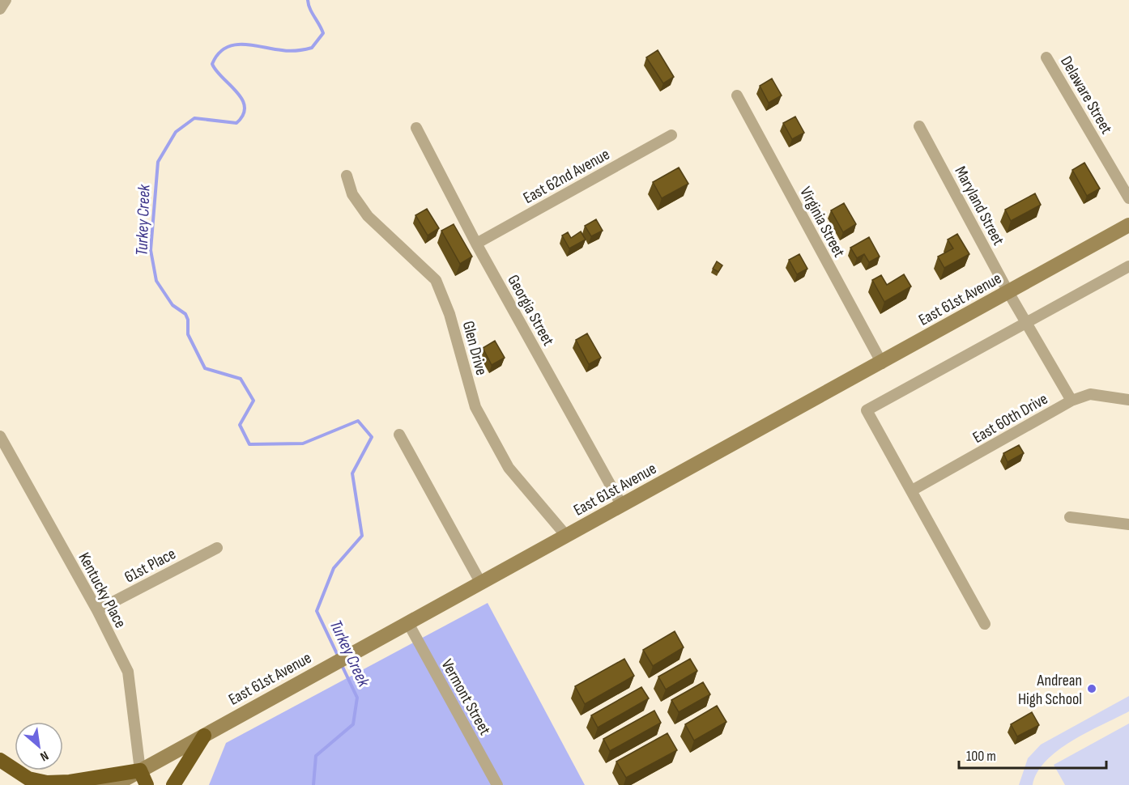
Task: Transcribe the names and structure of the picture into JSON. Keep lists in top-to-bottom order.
{
  "streets": {
    "main road": ["East 61st Avenue"],
    "street": [
      "Delaware Street",
      "East 62nd Avenue",
      "Maryland Street",
      "Virginia Street",
      "Georgia Street",
      "Glen Drive",
      "East 60th Drive",
      "61st Place",
      "Kentucky Place",
      "Vermont Street"
    ]
  },
  "crossings": [
    ["East 62nd Avenue", "Georgia Street"],
    ["Maryland Street", "East 61st Avenue"],
    ["Maryland Street", "East 60th Drive"],
    ["Virginia Street", "East 61st Avenue"],
    ["East 61st Avenue", "Georgia Street"],
    ["East 61st Avenue", "Glen Drive"],
    ["East 61st Avenue", "Kentucky Place"],
    ["East 61st Avenue", "Vermont Street"],
    ["61st Place", "Kentucky Place"]
  ],
  "water": ["Turkey Creek"],
  "places": ["Andrean High School"],
  "scale_bar": "100 m",
  "north": "bottom right"
}
